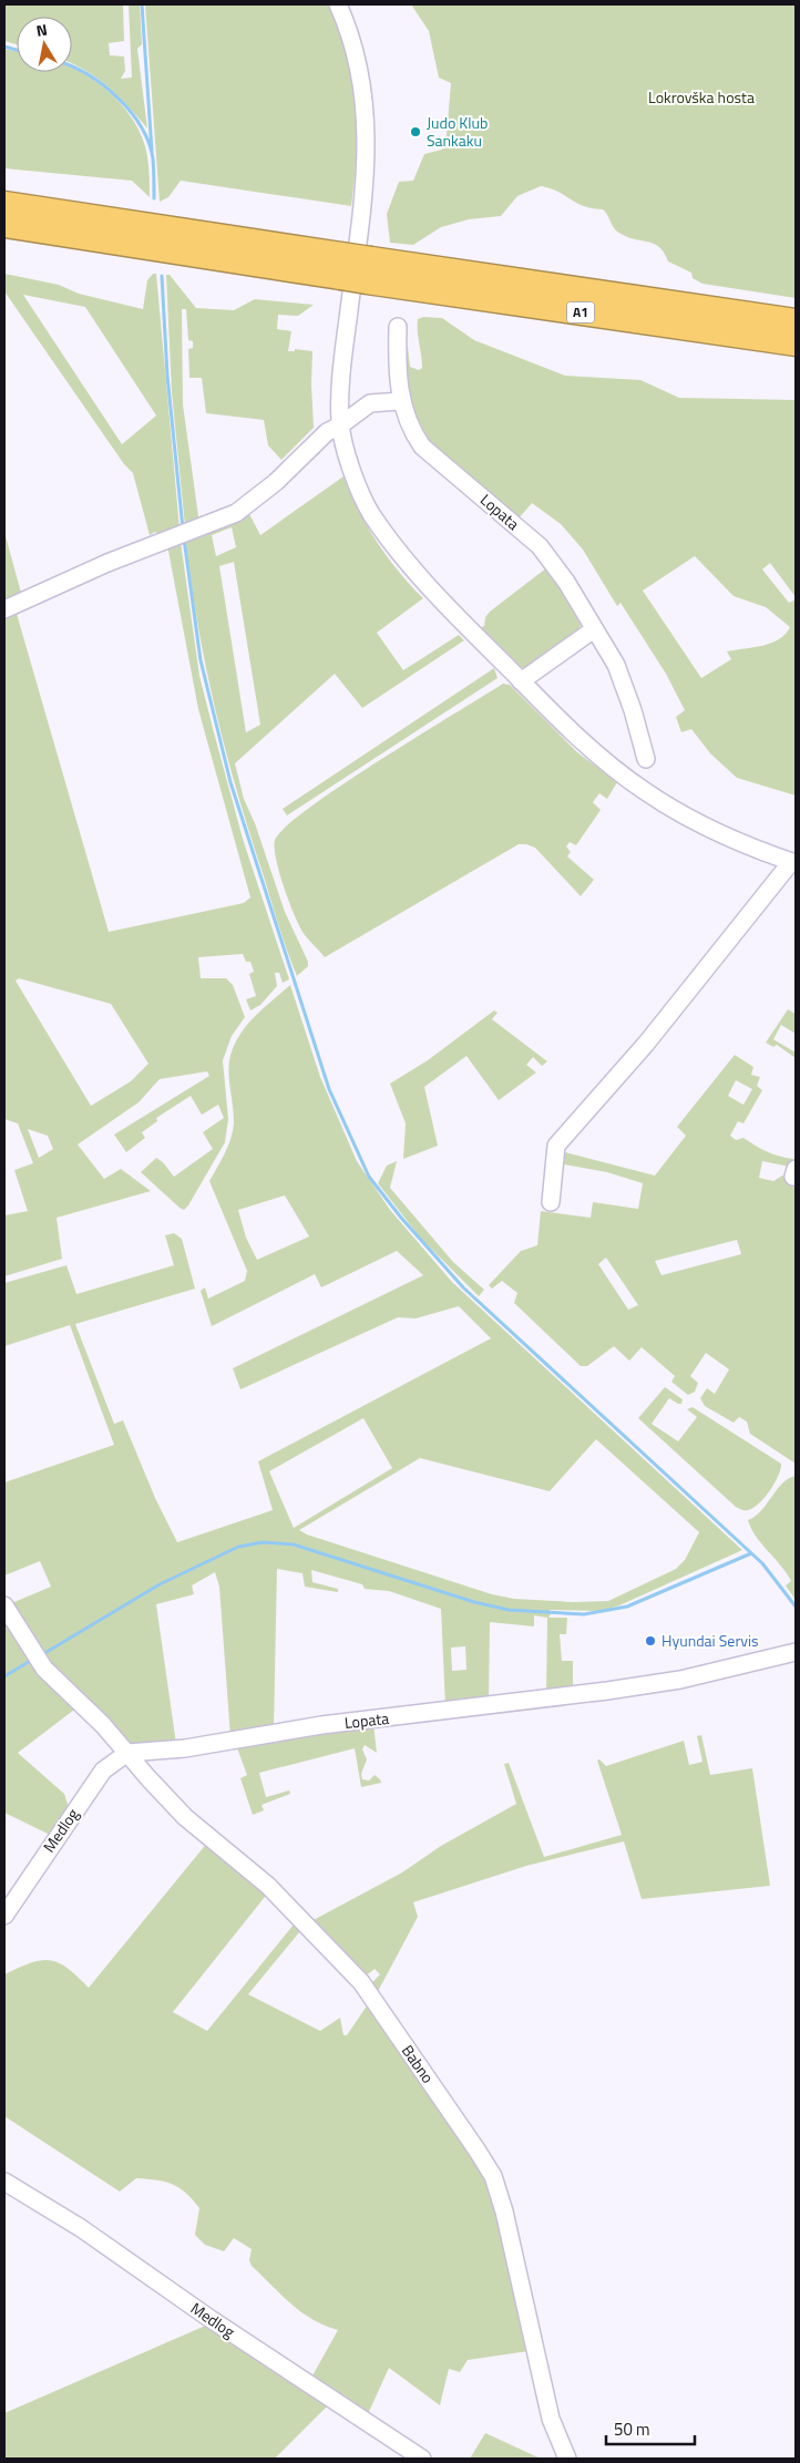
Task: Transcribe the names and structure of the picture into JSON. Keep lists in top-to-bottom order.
{
  "streets": {
    "highway": ["A1"],
    "street": ["Lopata", "Medlog", "Babno"]
  },
  "crossings": [
    ["Lopata", "Medlog"],
    ["Lopata", "Babno"],
    ["Medlog", "Babno"]
  ],
  "parks": ["Lokrovška hosta"],
  "places": ["Judo Klub Sankaku", "Hyundai Servis"],
  "scale_bar": "50 m",
  "north": "top"
}
